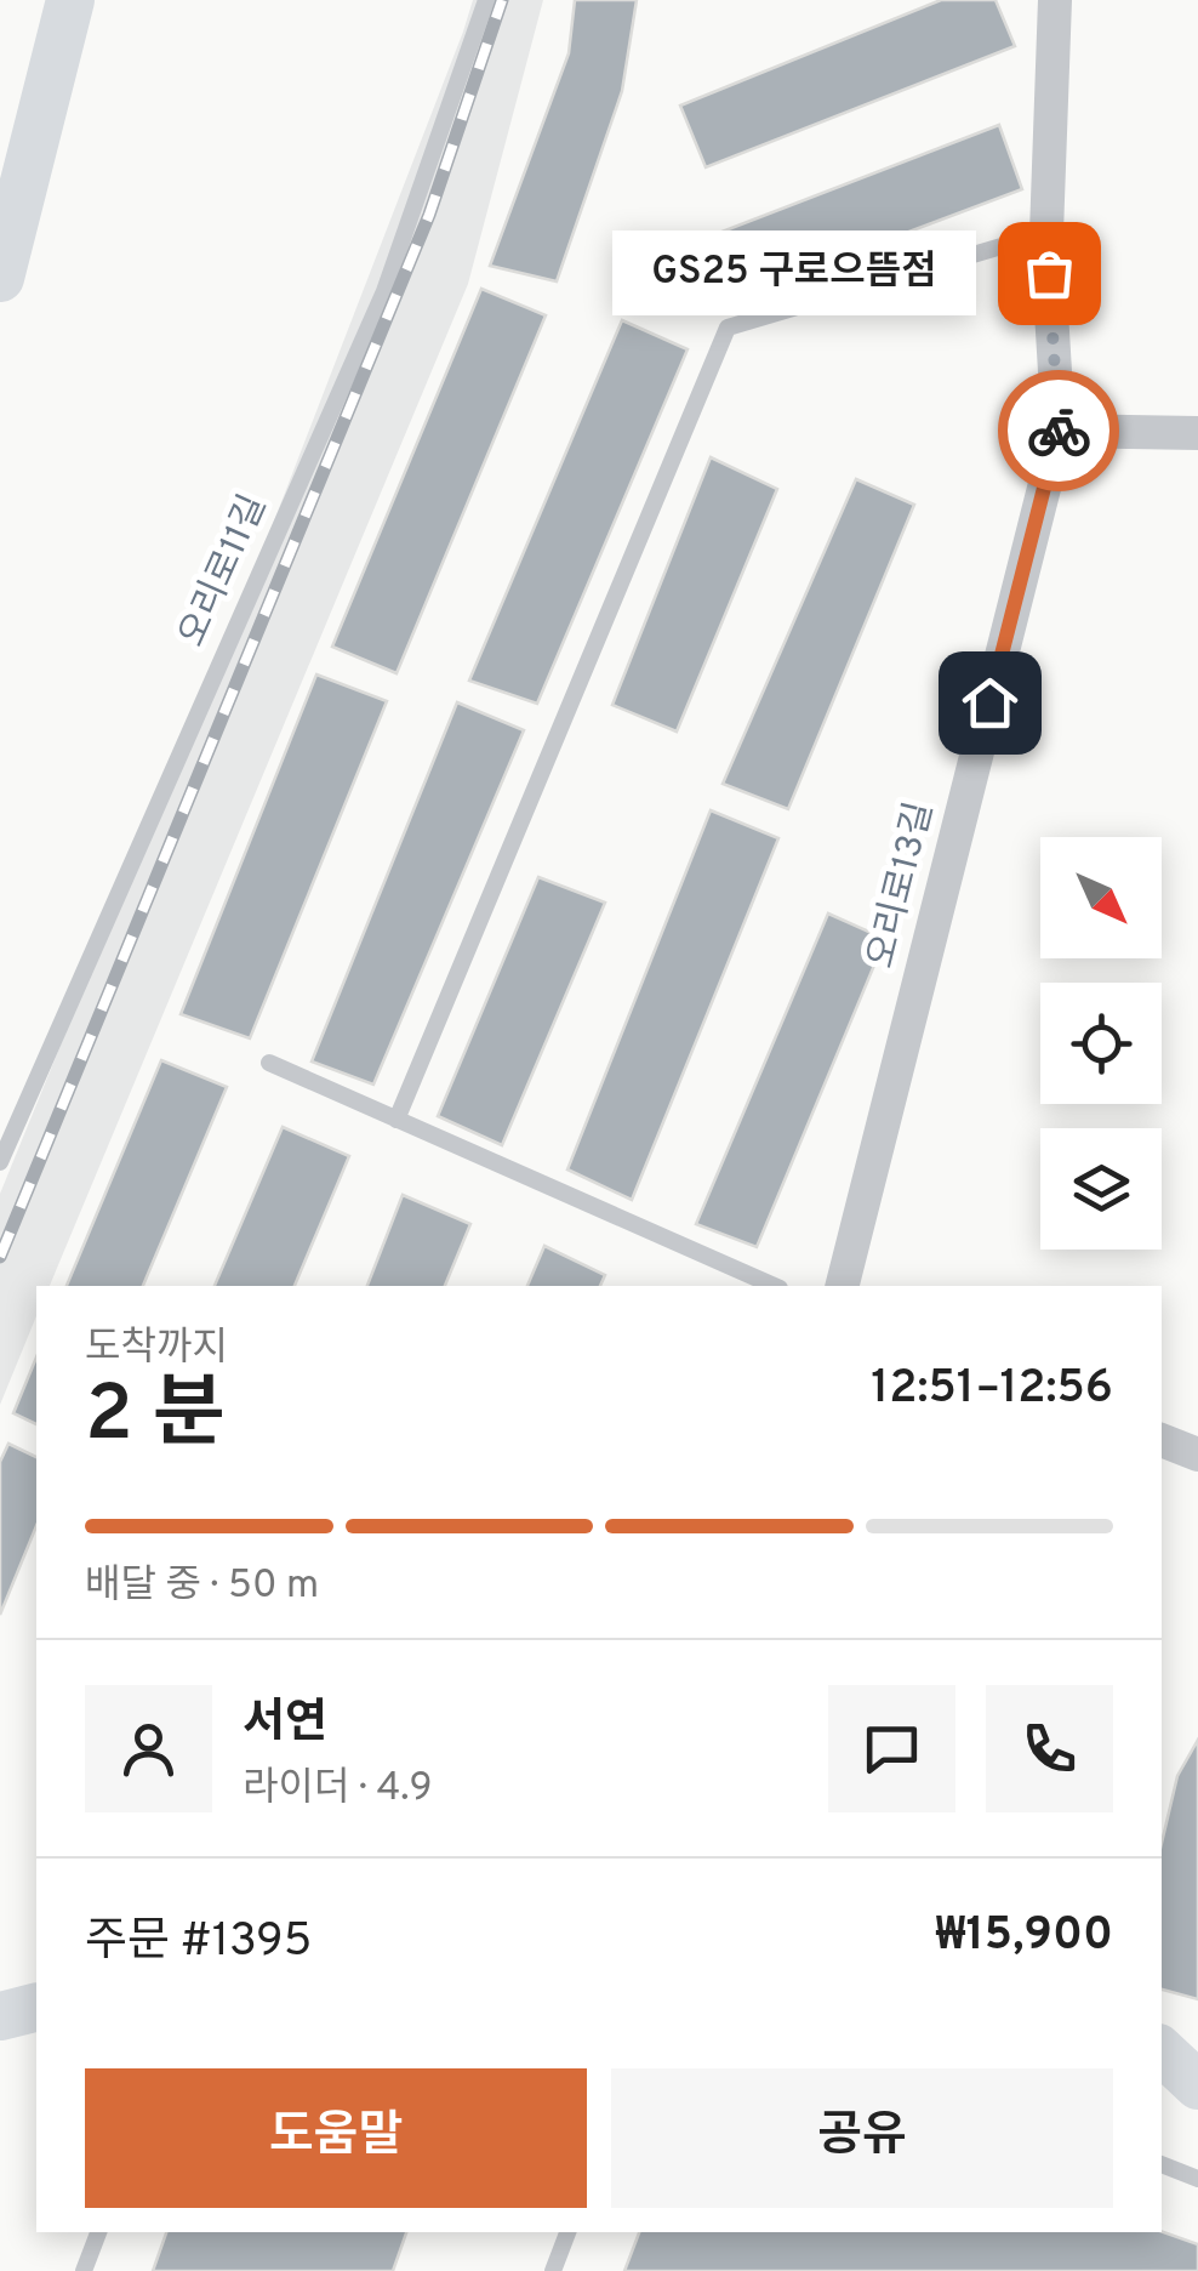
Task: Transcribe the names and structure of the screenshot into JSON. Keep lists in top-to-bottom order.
{
  "streets": {
    "street": ["오리로13길"],
    "lane": ["오리로11길"]
  },
  "places": ["GS25 구로으뜸점"],
  "north": "bottom right",
  "page": {
    "bubble": "GS25 구로으뜸점",
    "heading": ["2 분", "도착까지", "12:51–12:56"],
    "panel": [
      "서연",
      "라이더 · 4.9",
      "주문 #1395",
      "₩15,900"
    ],
    "bar": "배달 중 · 50 m",
    "buttons": ["도움말", "공유"]
  }
}
